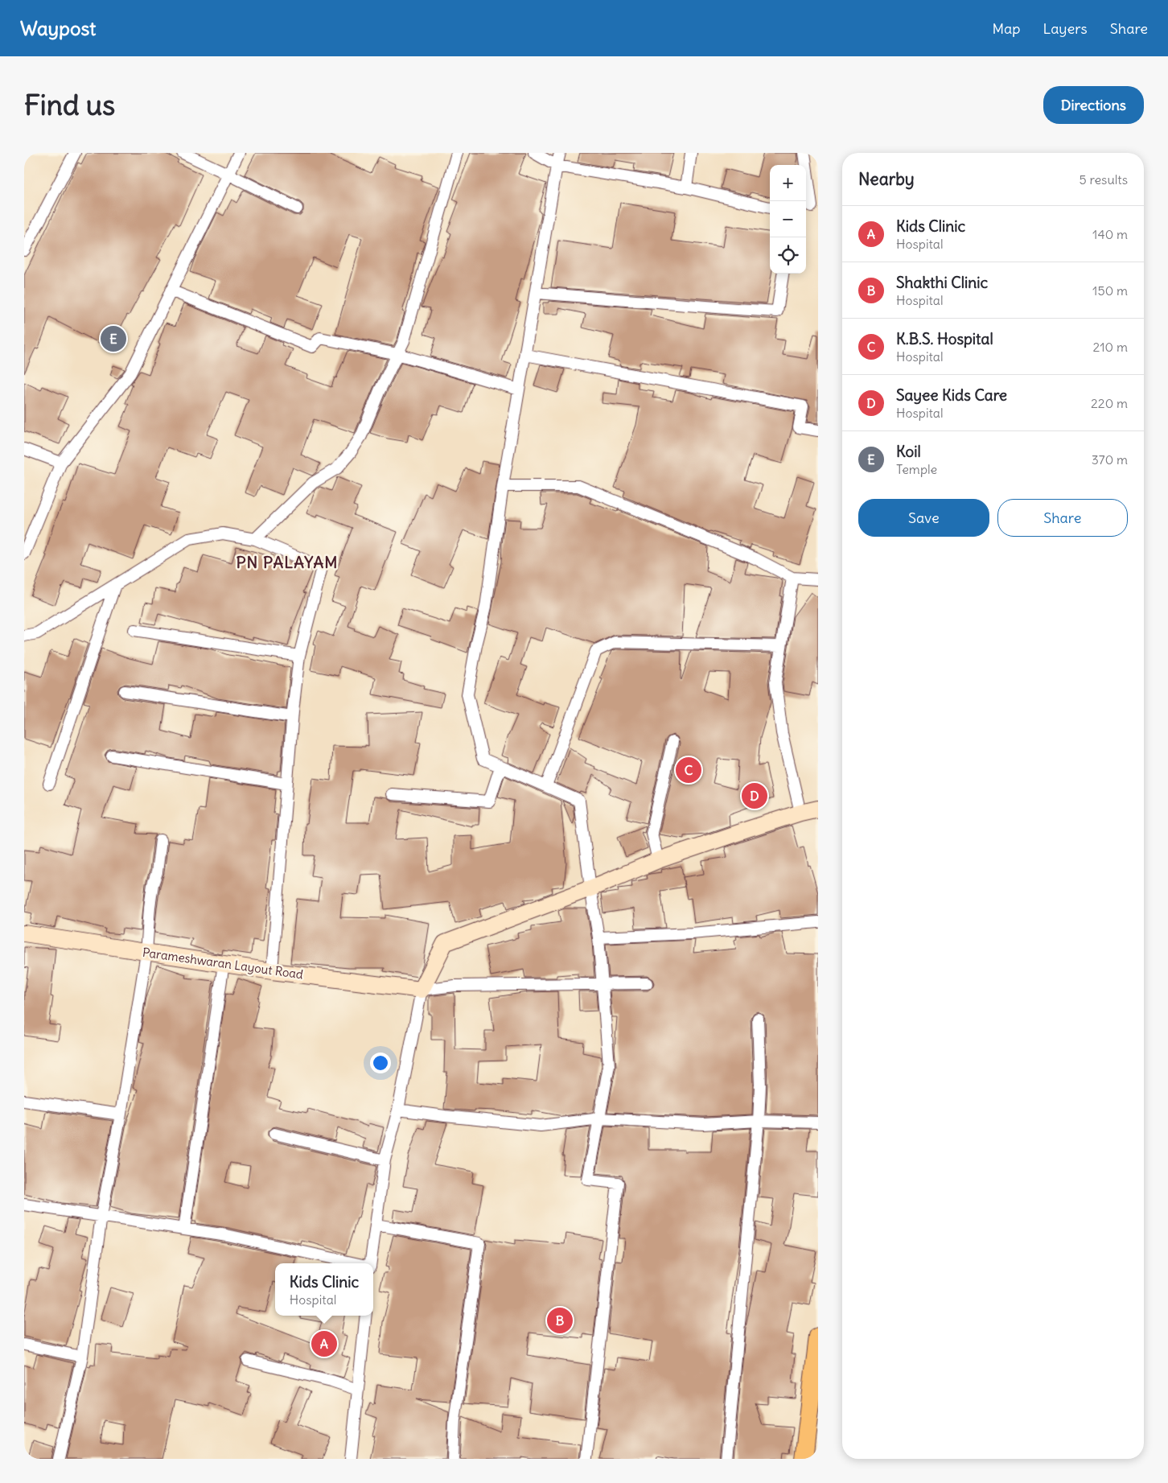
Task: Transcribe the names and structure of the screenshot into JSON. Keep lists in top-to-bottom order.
{
  "streets": {
    "street": ["Parameshwaran Layout Road"]
  },
  "districts": ["PN PALAYAM"],
  "page": {
    "header": "Waypost",
    "nav": ["Map", "Layers", "Share"],
    "buttons": [
      "Directions",
      ["Save", "Share"]
    ],
    "title": "Find us",
    "heading": ["Nearby", "5 results"],
    "map_buttons": ["+", "−"],
    "list": [
      {
        "mark": "A",
        "name": "Kids Clinic",
        "note": "Hospital",
        "value": "140 m"
      },
      {
        "mark": "B",
        "name": "Shakthi Clinic",
        "note": "Hospital",
        "value": "150 m"
      },
      {
        "mark": "C",
        "name": "K.B.S. Hospital",
        "note": "Hospital",
        "value": "210 m"
      },
      {
        "mark": "D",
        "name": "Sayee Kids Care",
        "note": "Hospital",
        "value": "220 m"
      },
      {
        "mark": "E",
        "name": "Koil",
        "note": "Temple",
        "value": "370 m"
      }
    ],
    "pins": [
      "E",
      "C",
      "D",
      "B",
      "A"
    ],
    "popup": ["Kids Clinic", "Hospital"]
  }
}
